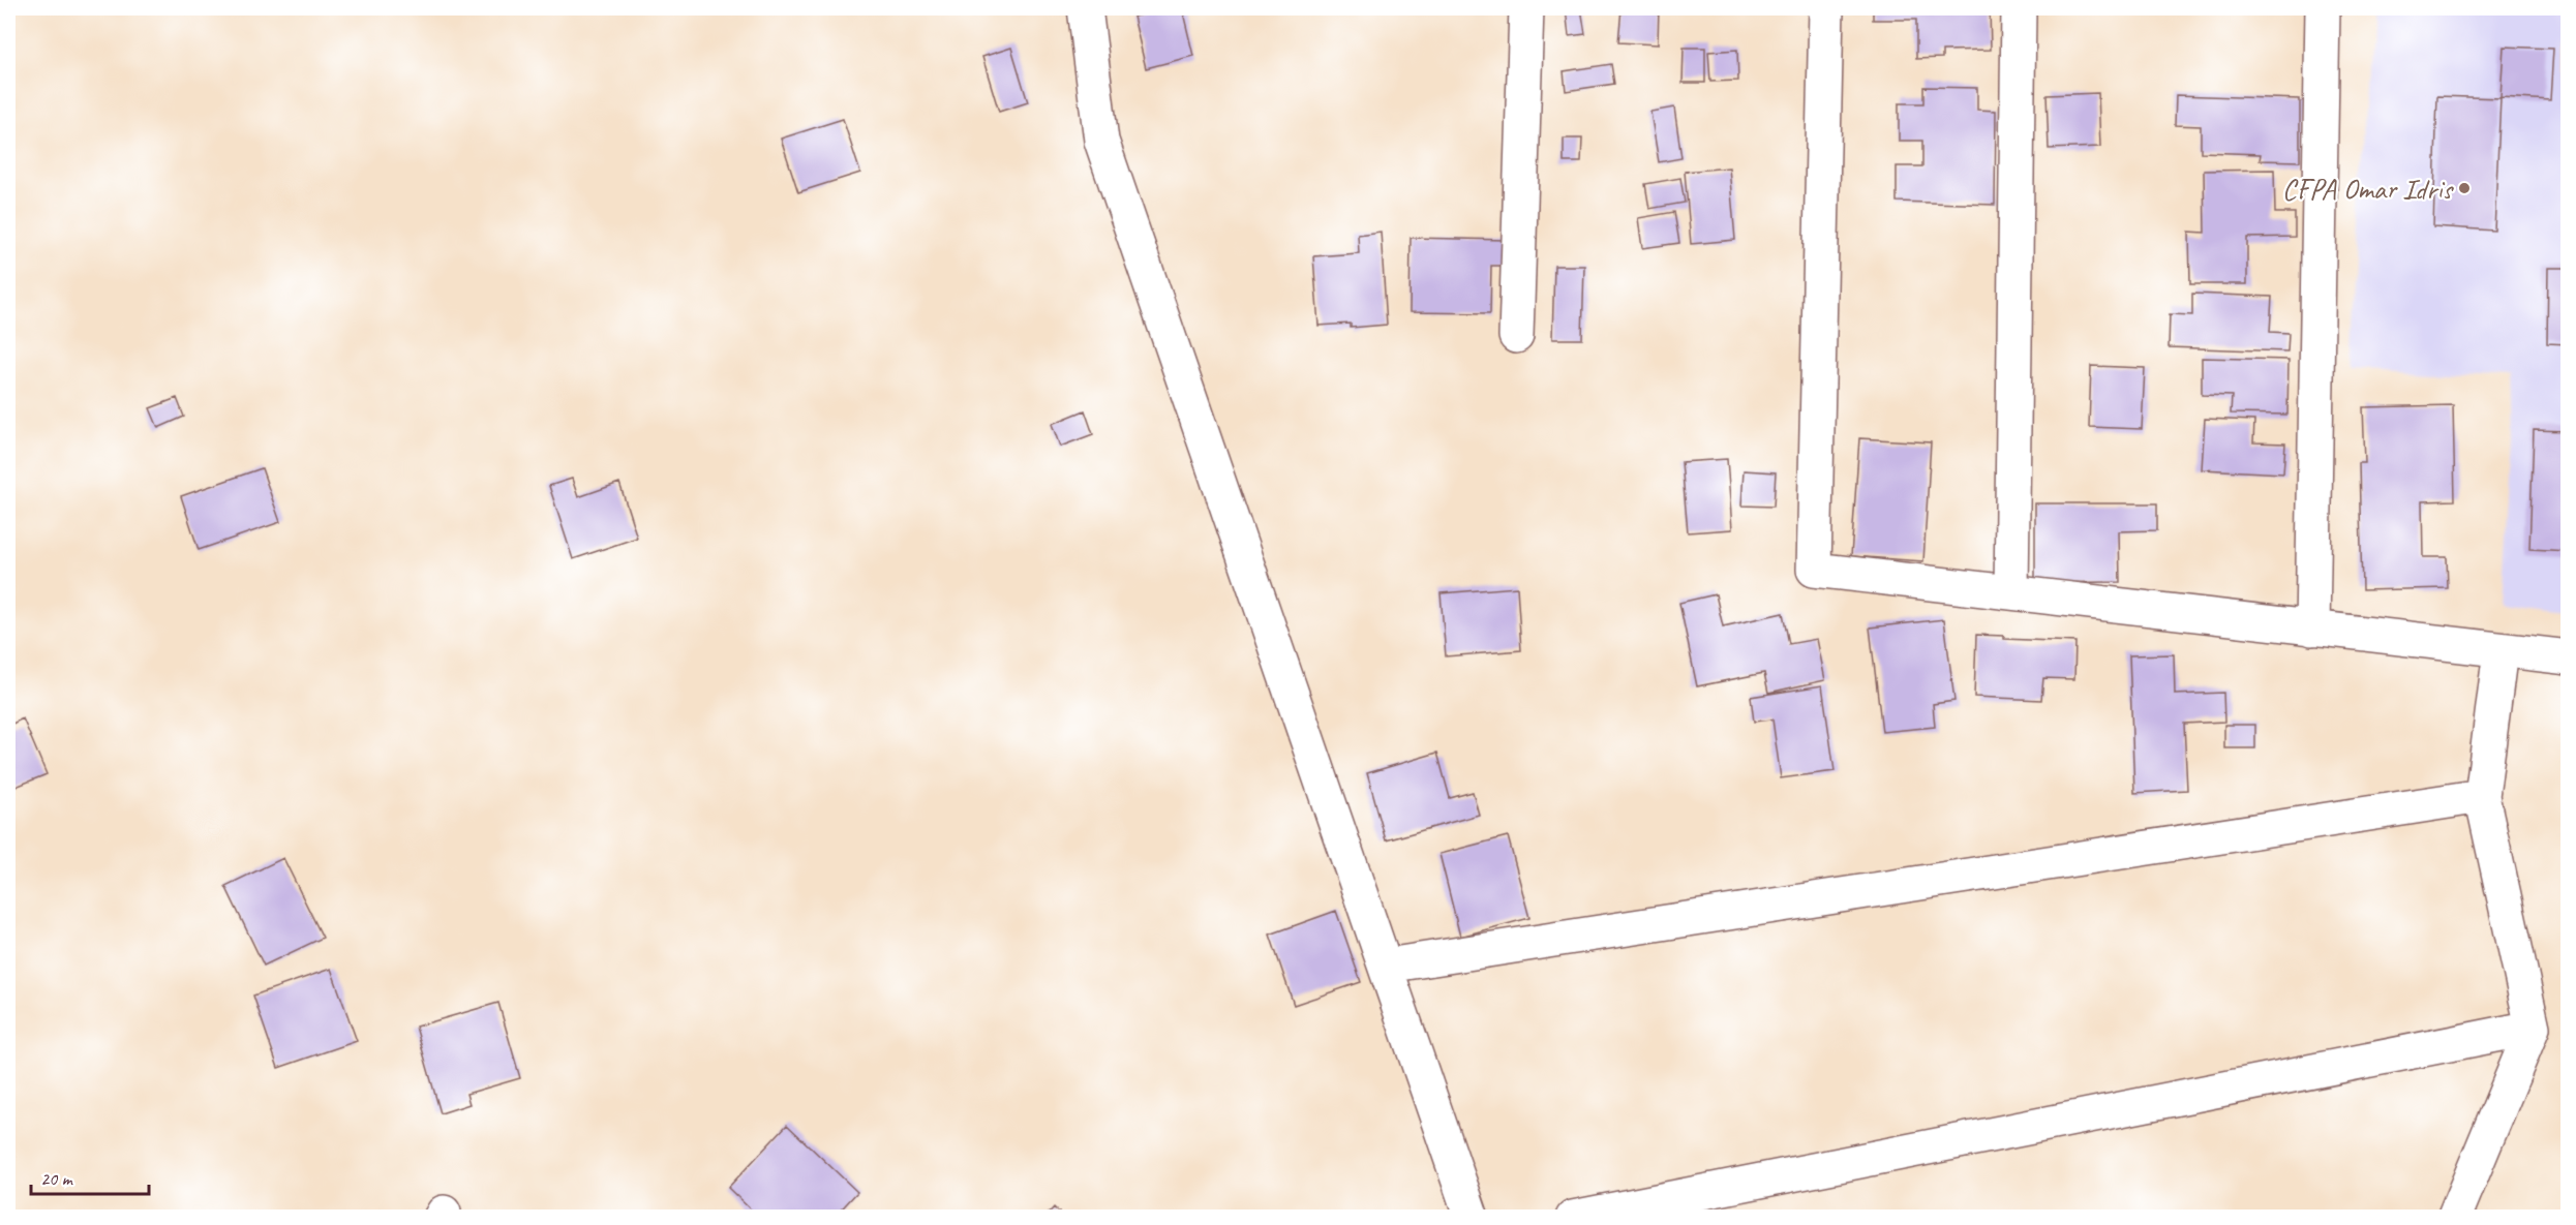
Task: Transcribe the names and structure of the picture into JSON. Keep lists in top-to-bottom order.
{
  "places": ["CFPA Omar Idris"],
  "scale_bar": "20 m"
}
